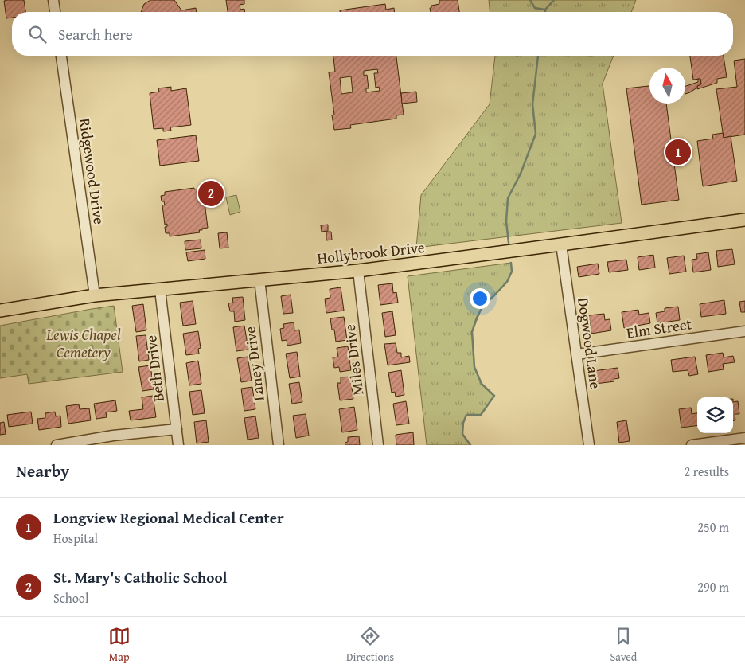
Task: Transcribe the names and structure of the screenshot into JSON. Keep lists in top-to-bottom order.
{
  "streets": {
    "main road": ["Hollybrook Drive"],
    "street": [
      "Ridgewood Drive",
      "Elm Street",
      "Dogwood Lane",
      "Miles Drive",
      "Laney Drive",
      "Beth Drive"
    ]
  },
  "crossings": [
    ["Ridgewood Drive", "Hollybrook Drive"],
    ["Hollybrook Drive", "Dogwood Lane"],
    ["Hollybrook Drive", "Miles Drive"],
    ["Hollybrook Drive", "Laney Drive"],
    ["Hollybrook Drive", "Beth Drive"],
    ["Elm Street", "Dogwood Lane"]
  ],
  "parks": ["Lewis Chapel Cemetery"],
  "north": "top",
  "page": {
    "search": "Search here",
    "pins": ["1", "2"],
    "heading": ["Nearby", "2 results"],
    "list": [
      {
        "mark": "1",
        "name": "Longview Regional Medical Center",
        "note": "Hospital",
        "value": "250 m"
      },
      {
        "mark": "2",
        "name": "St. Mary's Catholic School",
        "note": "School",
        "value": "290 m"
      }
    ],
    "nav": ["Map", "Directions", "Saved"]
  }
}
